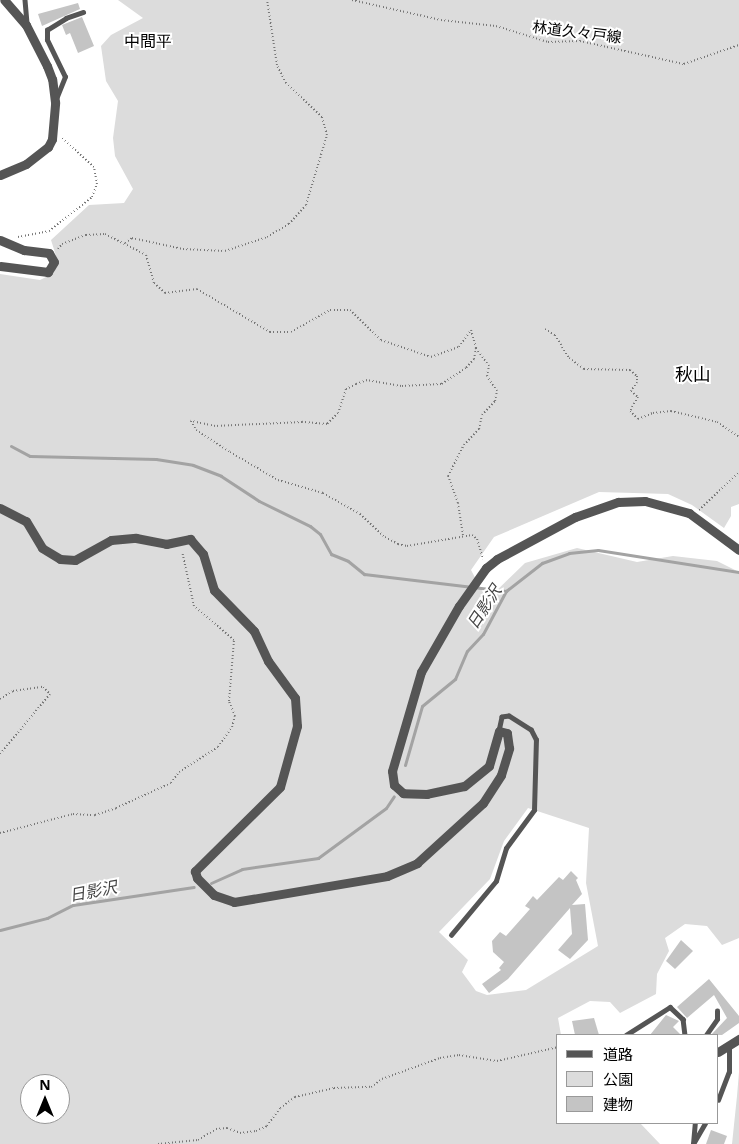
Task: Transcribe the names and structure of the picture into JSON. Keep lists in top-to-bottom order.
{
  "streets": {
    "path": ["林道久々戸線"]
  },
  "districts": ["中間平", "秋山"],
  "water": ["日影沢"],
  "legend": ["道路", "公園", "建物"],
  "north": "top"
}
